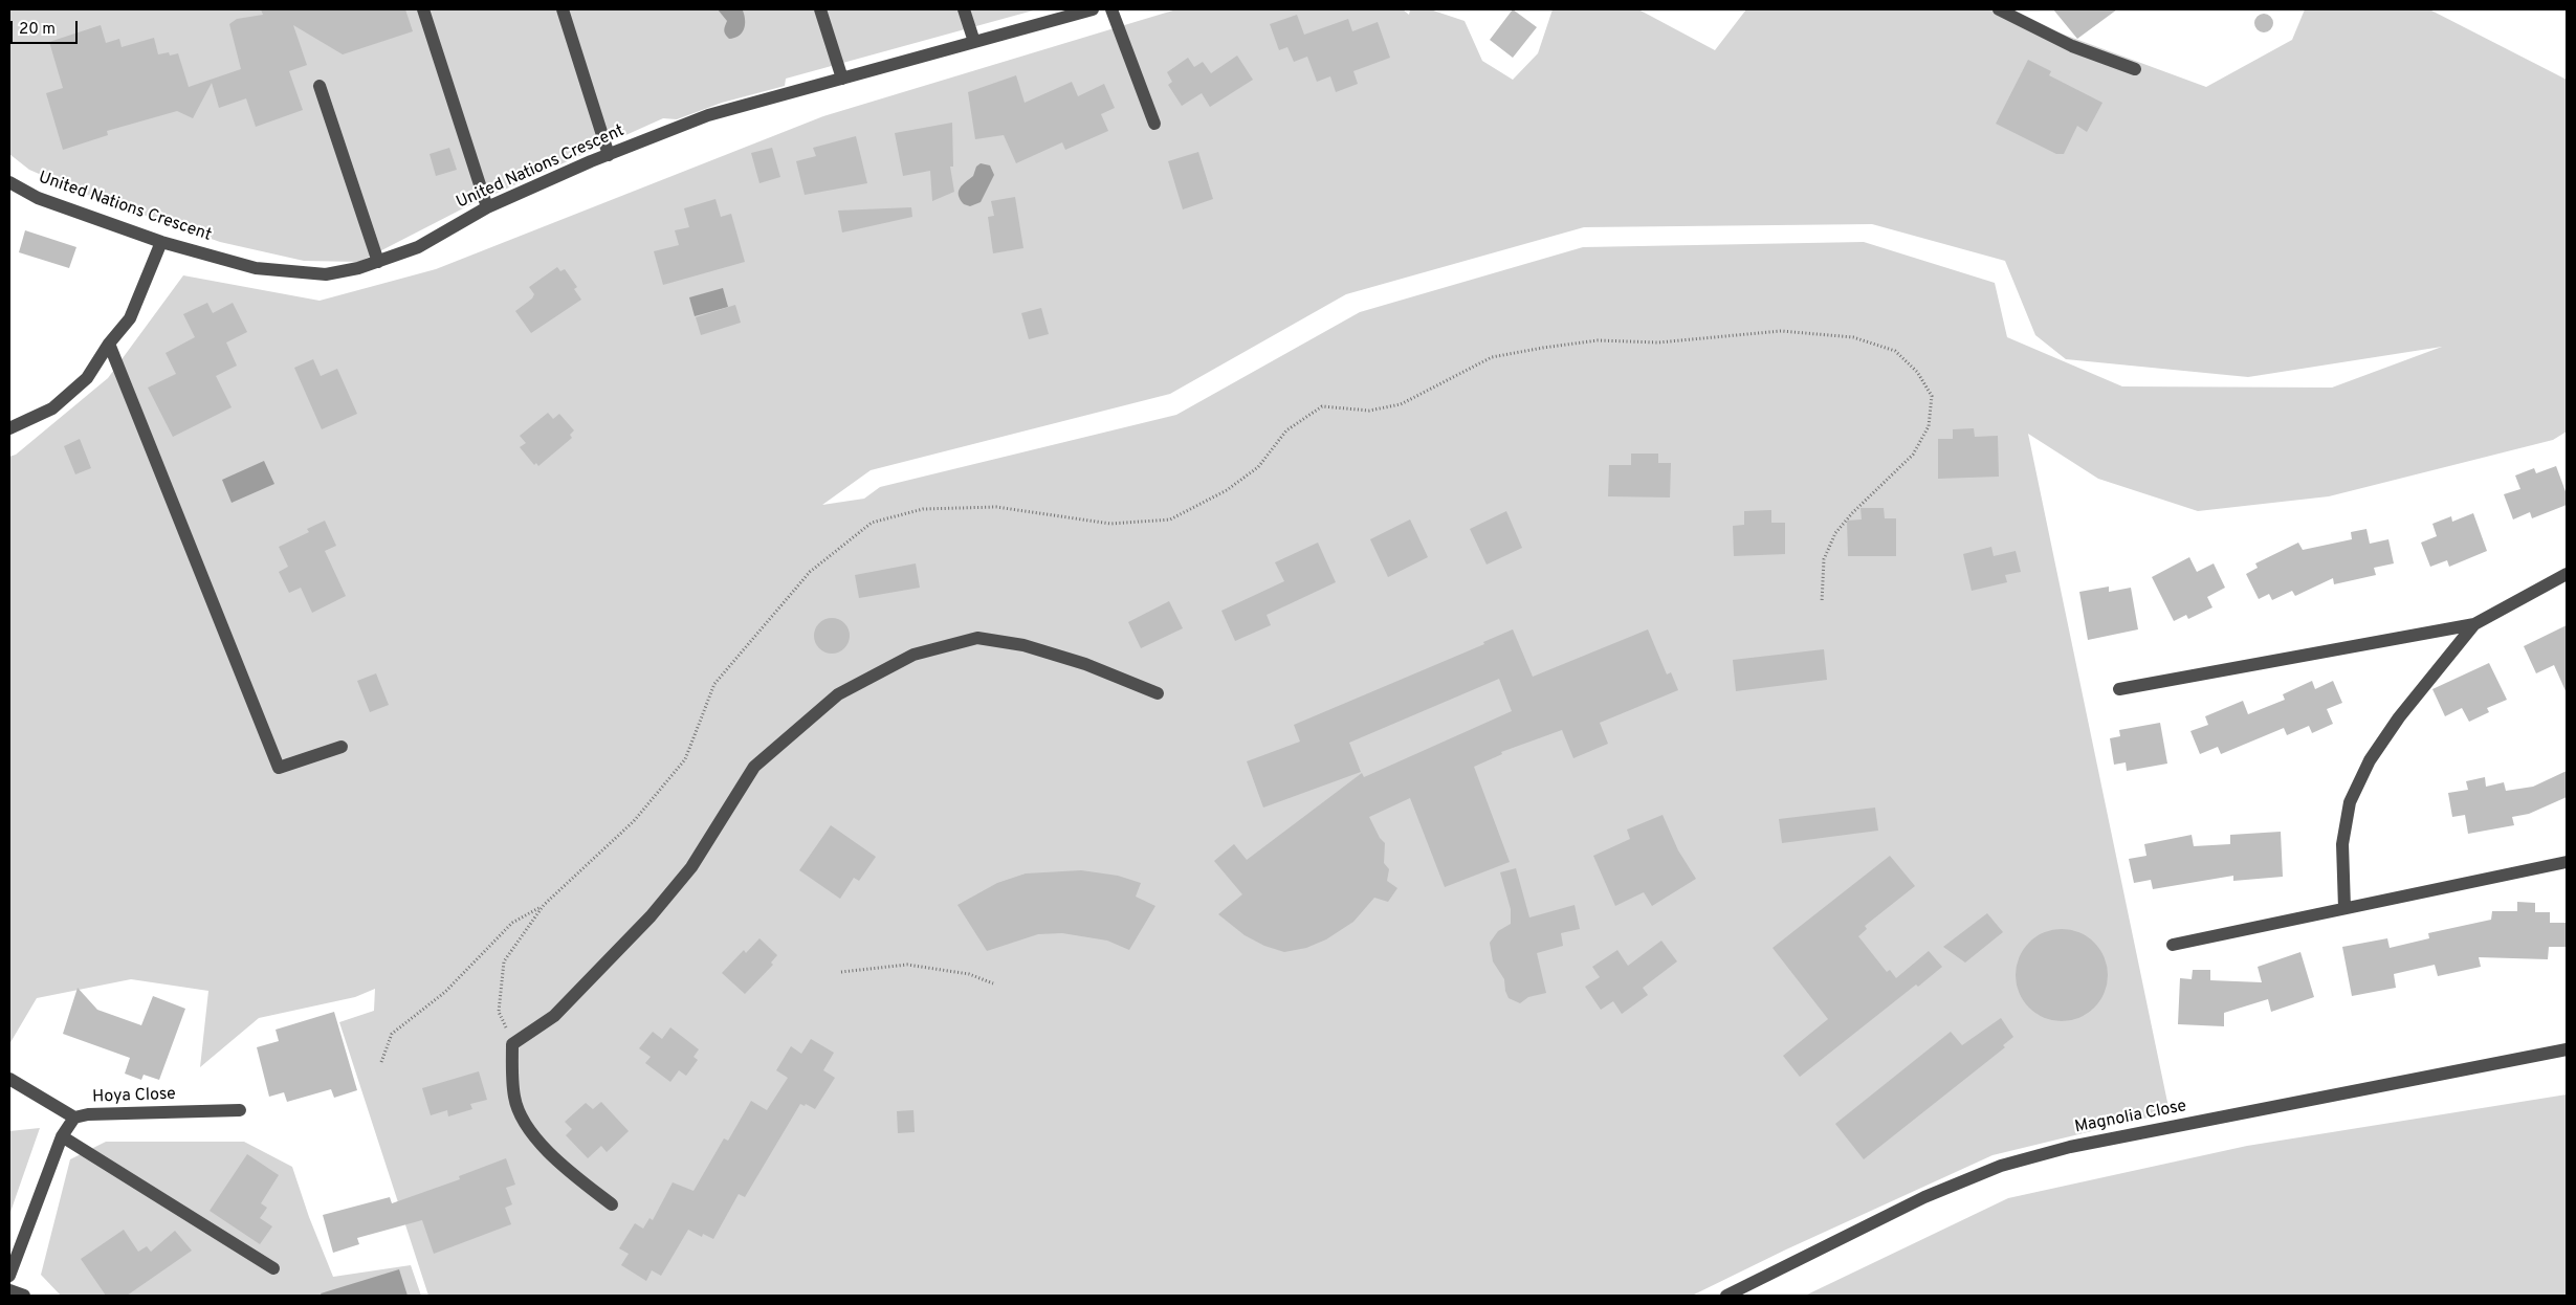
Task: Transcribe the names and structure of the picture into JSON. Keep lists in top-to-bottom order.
{
  "streets": {
    "street": ["United Nations Crescent", "Hoya Close", "Magnolia Close"]
  },
  "scale_bar": "20 m"
}
